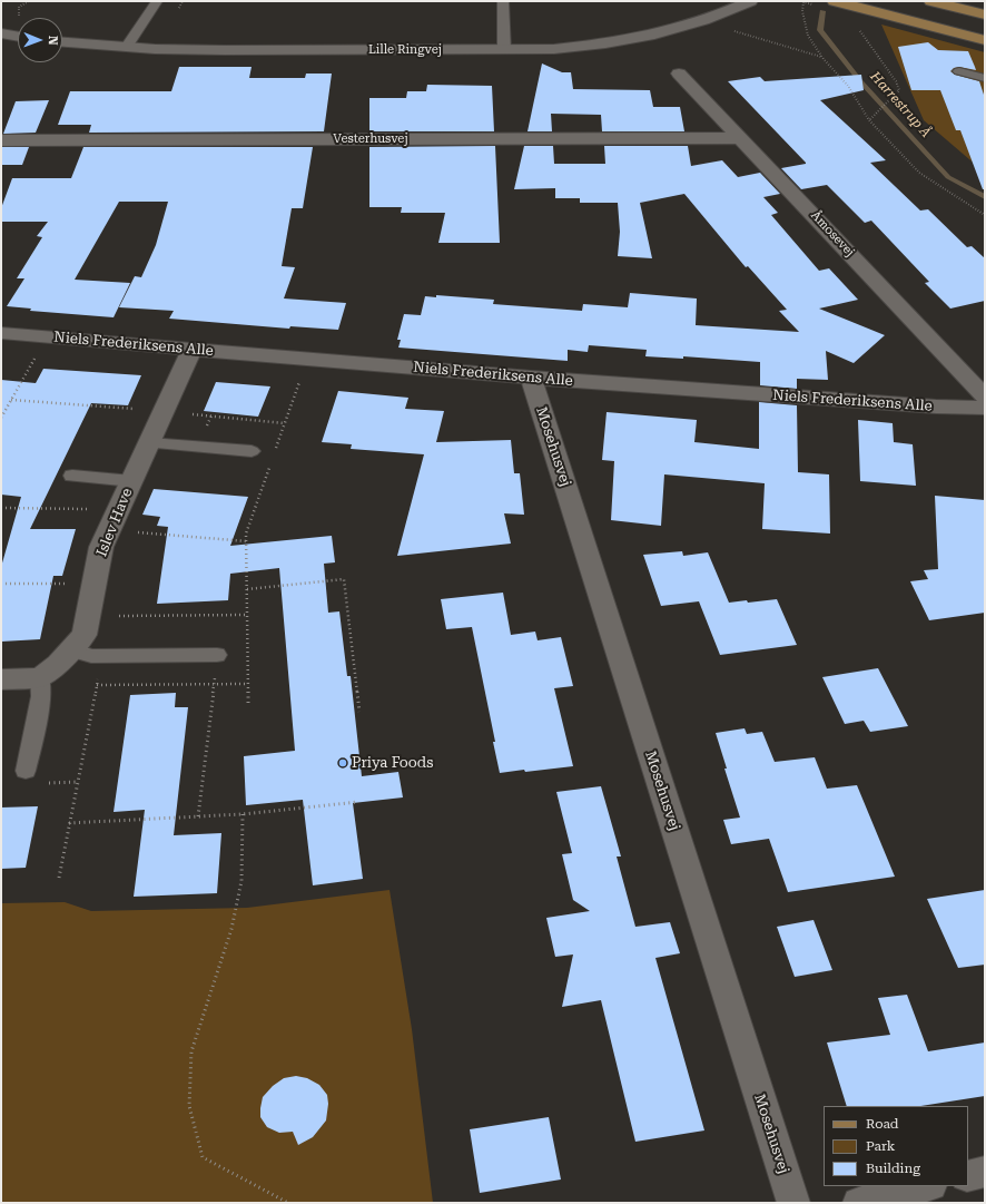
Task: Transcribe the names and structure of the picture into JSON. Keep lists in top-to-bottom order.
{
  "streets": {
    "street": [
      "Lille Ringvej",
      "Vesterhusvej",
      "Åmosevej",
      "Niels Frederiksens Alle",
      "Mosehusvej",
      "Islev Have"
    ]
  },
  "crossings": [
    ["Vesterhusvej", "Åmosevej"],
    ["Niels Frederiksens Alle", "Mosehusvej"],
    ["Niels Frederiksens Alle", "Islev Have"]
  ],
  "water": ["Harrestrup Å"],
  "places": ["Priya Foods"],
  "legend": ["Road", "Park", "Building"],
  "north": "right"
}
